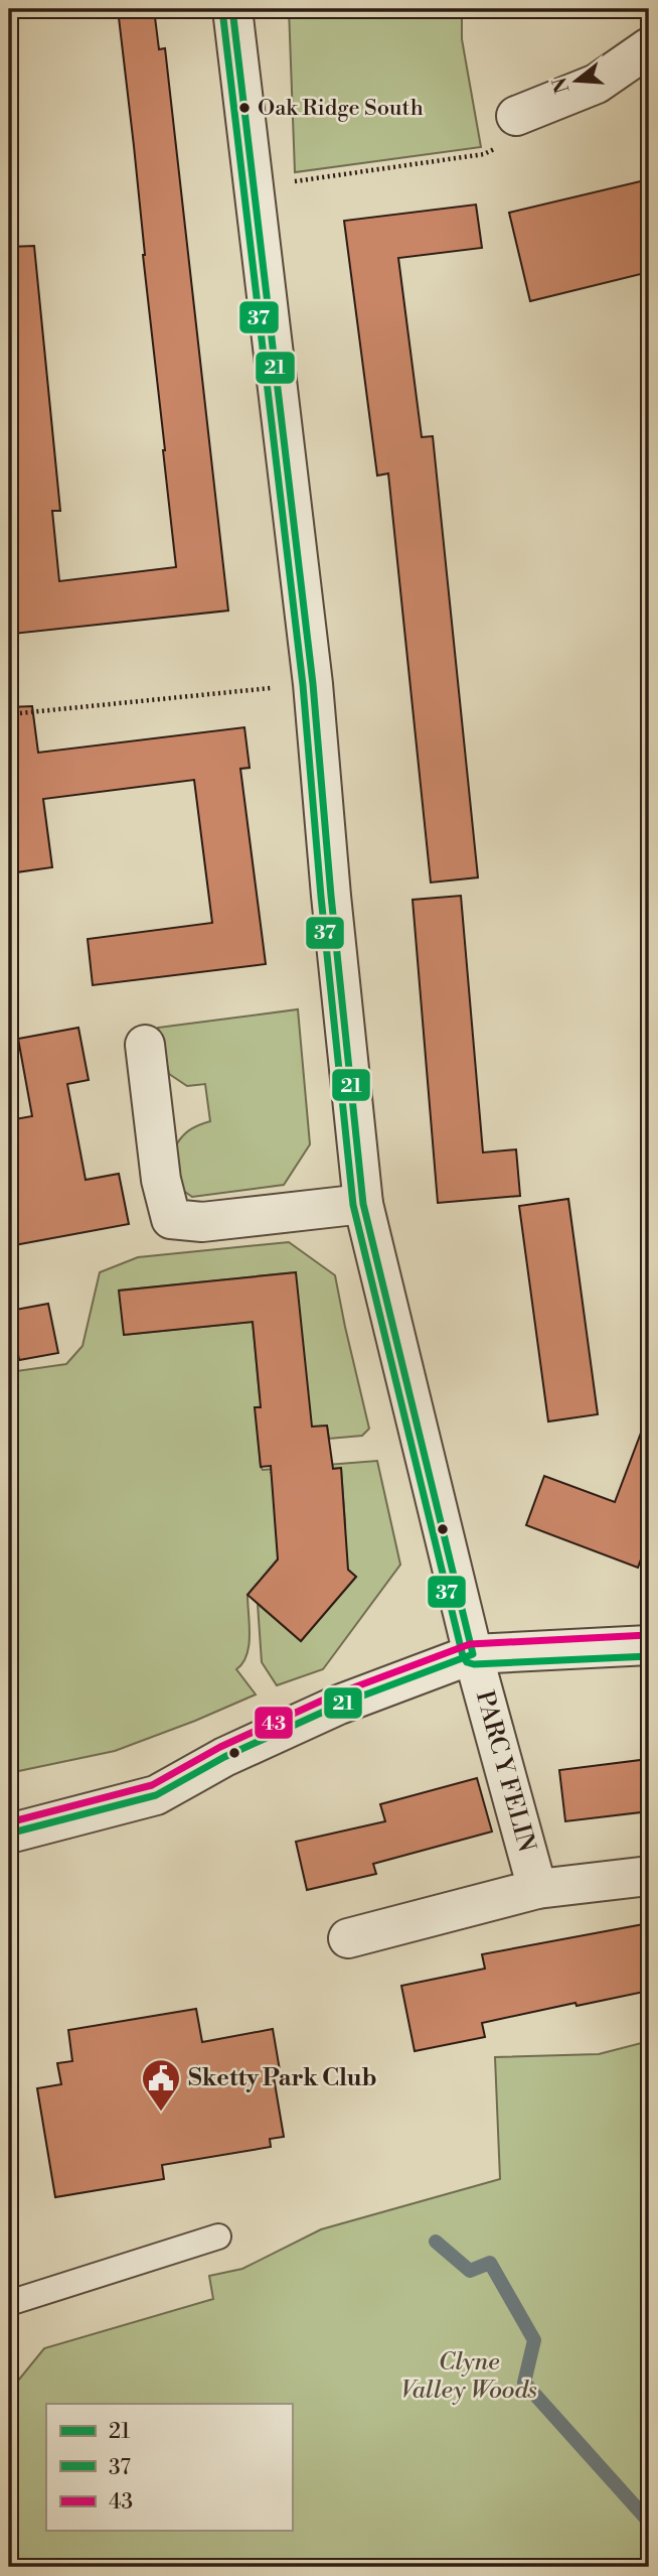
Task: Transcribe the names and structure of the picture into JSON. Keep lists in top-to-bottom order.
{
  "streets": {
    "street": ["PARC Y FELIN"]
  },
  "parks": ["Clyne Valley Woods"],
  "places": {
    "other": ["Oak Ridge South"],
    "public building": ["Sketty Park Club"]
  },
  "lines": ["transit line 21", "transit line 37", "transit line 43"],
  "legend": ["21", "37", "43"],
  "north": "left"
}
